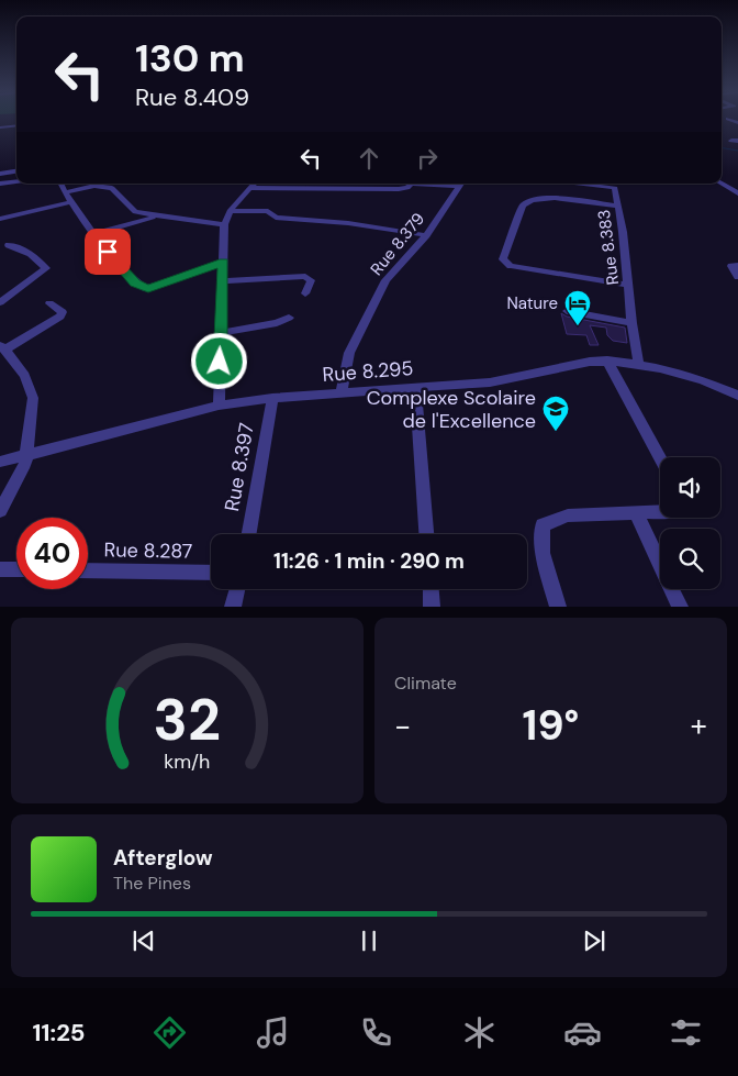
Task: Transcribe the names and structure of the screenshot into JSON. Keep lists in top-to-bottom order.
{
  "streets": {
    "street": [
      "Rue 8.379",
      "Rue 8.383",
      "Rue 8.295",
      "Rue 8.397",
      "Rue 8.287"
    ]
  },
  "crossings": [
    ["Rue 8.379", "Rue 8.295"],
    ["Rue 8.383", "Rue 8.295"],
    ["Rue 8.295", "Rue 8.397"]
  ],
  "places": {
    "hotel": ["Nature"],
    "school or university": ["Complexe Scolaire de l'Excellence"]
  },
  "page": {
    "turn": ["130 m", "Rue 8.409"],
    "limit": "40",
    "trip": "11:26 · 1 min · 290 m",
    "tile": "Climate",
    "heat": ["−", "19°", "+"],
    "song": ["Afterglow", "The Pines"],
    "tabs": "11:25",
    "gauge": ["32", "km/h"]
  }
}
